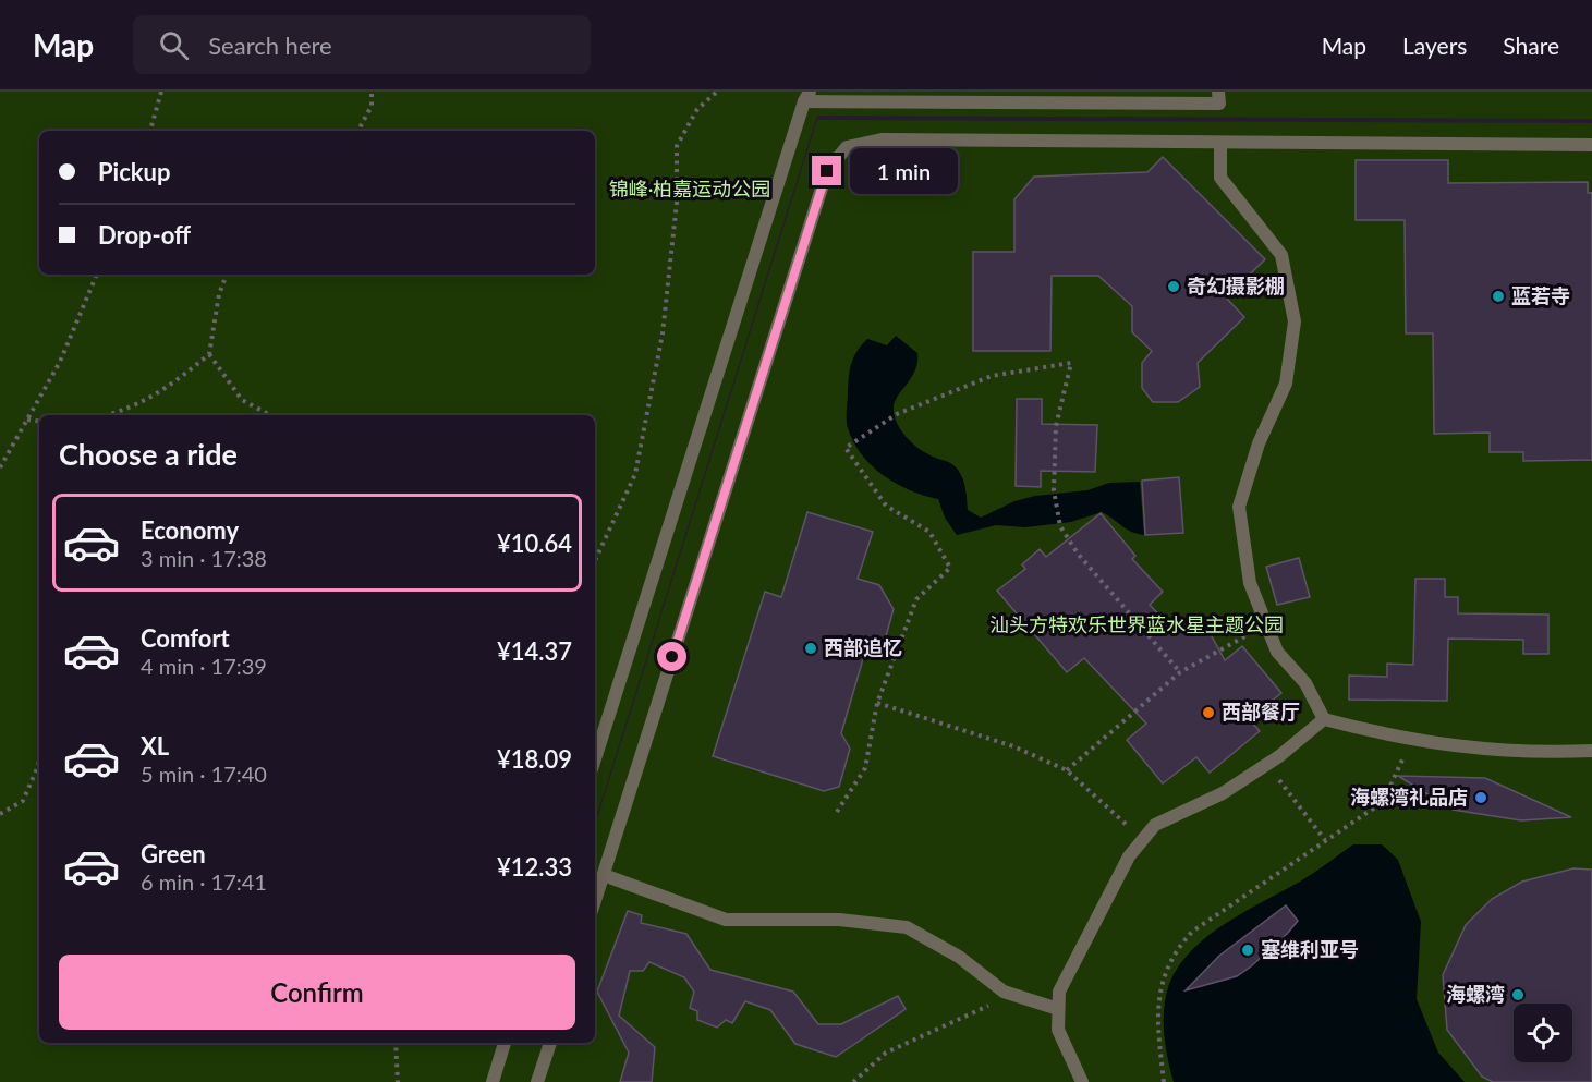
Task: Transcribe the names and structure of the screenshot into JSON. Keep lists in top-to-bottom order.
{
  "parks": ["锦峰·柏嘉运动公园", "汕头方特欢乐世界蓝水星主题公园"],
  "places": [
    "奇幻摄影棚",
    "蓝若寺",
    "西部追忆",
    "西部餐厅",
    "海螺湾礼品店",
    "塞维利亚号",
    "海螺湾"
  ],
  "page": {
    "header": "Map",
    "search": "Search here",
    "nav": ["Map", "Layers", "Share"],
    "banner": ["Pickup", "Drop-off"],
    "bubble": "1 min",
    "heading": "Choose a ride",
    "list": [
      {
        "name": "Economy",
        "note": "3 min · 17:38",
        "value": "¥10.64"
      },
      {
        "name": "Comfort",
        "note": "4 min · 17:39",
        "value": "¥14.37"
      },
      {
        "name": "XL",
        "note": "5 min · 17:40",
        "value": "¥18.09"
      },
      {
        "name": "Green",
        "note": "6 min · 17:41",
        "value": "¥12.33"
      }
    ],
    "buttons": "Confirm"
  }
}
